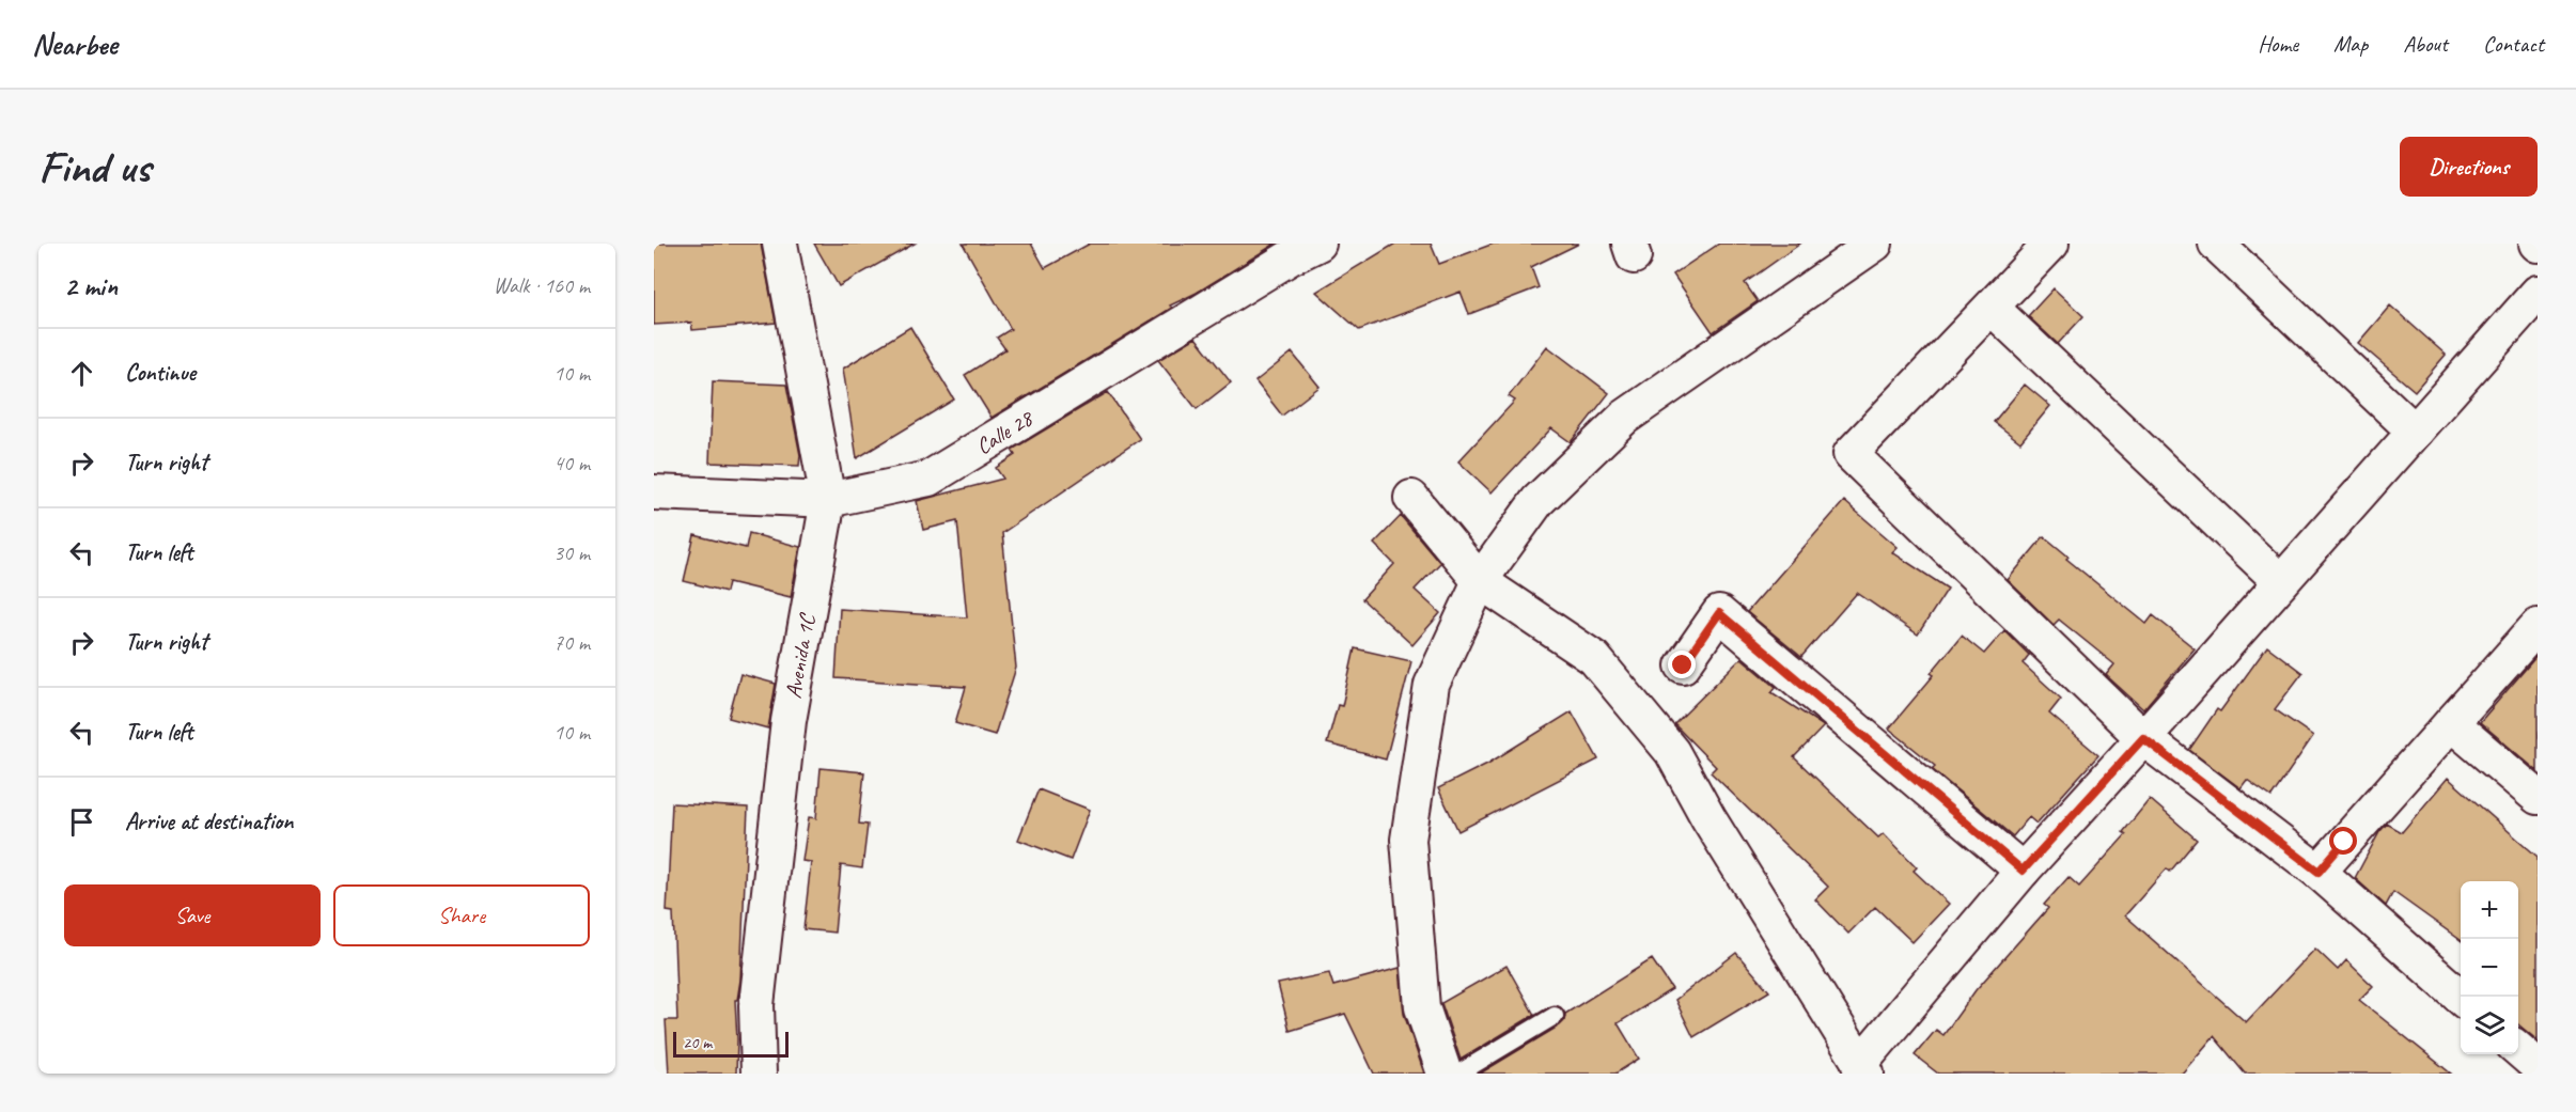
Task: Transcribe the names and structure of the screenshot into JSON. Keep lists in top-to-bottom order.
{
  "streets": {
    "street": ["Calle 28", "Avenida 1C"]
  },
  "crossings": [
    ["Calle 28", "Avenida 1C"]
  ],
  "scale_bar": "20 m",
  "page": {
    "header": "Nearbee",
    "nav": [
      "Home",
      "Map",
      "About",
      "Contact"
    ],
    "buttons": [
      "Directions",
      ["Save", "Share"]
    ],
    "title": "Find us",
    "heading": ["2 min", "Walk · 160 m"],
    "list": [
      ["Continue", "10 m"],
      ["Turn right", "40 m"],
      ["Turn left", "30 m"],
      ["Turn right", "70 m"],
      ["Turn left", "10 m"],
      "Arrive at destination"
    ],
    "map_buttons": ["+", "−"],
    "scale": "20 m"
  }
}
